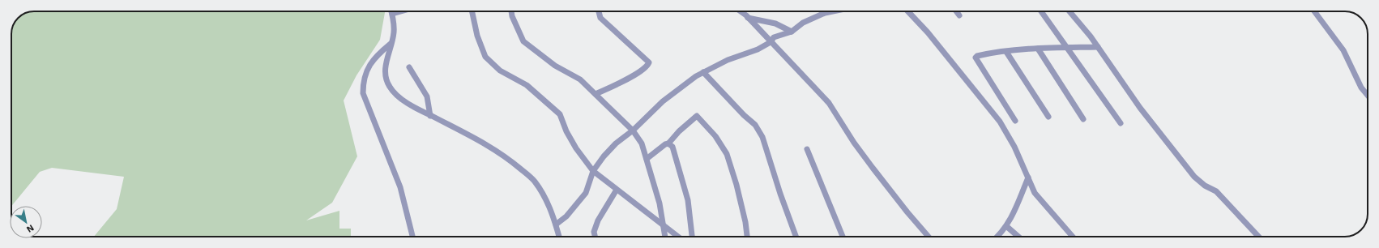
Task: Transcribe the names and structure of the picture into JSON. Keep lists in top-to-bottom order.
{
  "north": "bottom right"
}
